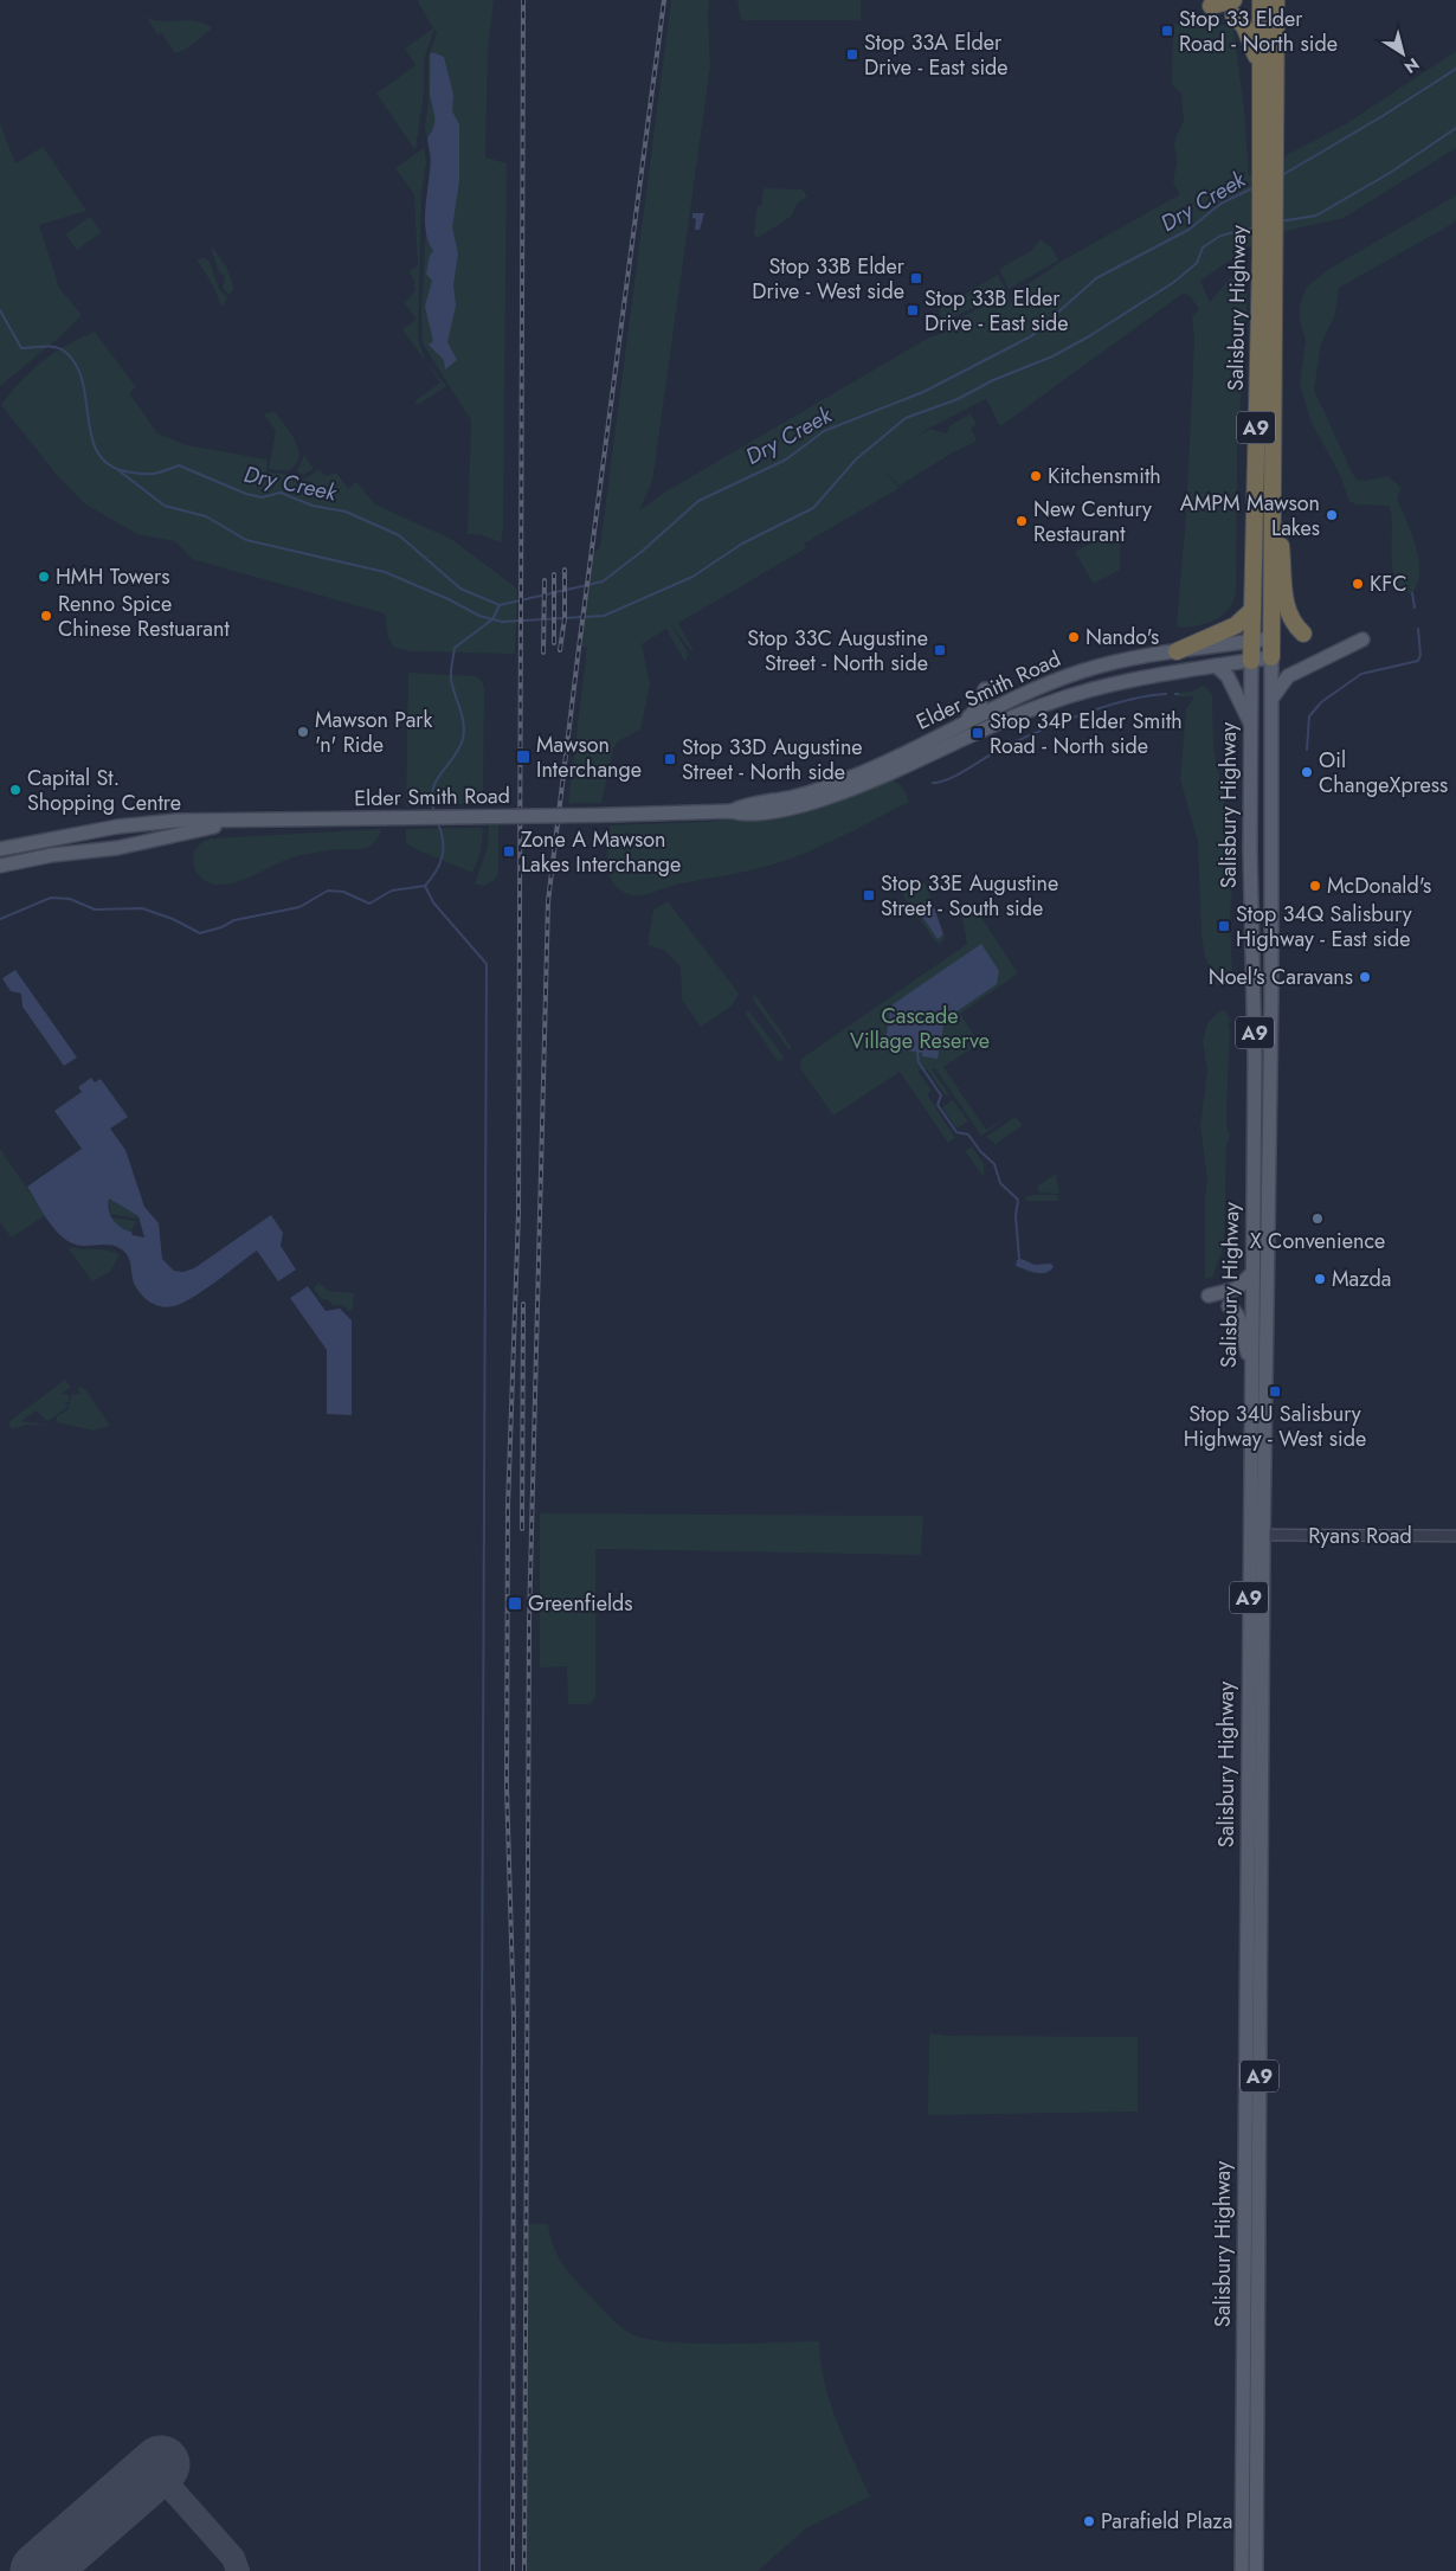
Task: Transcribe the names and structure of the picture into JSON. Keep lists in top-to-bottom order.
{
  "streets": {
    "highway": ["Salisbury Highway", "A9"],
    "main road": ["Elder Smith Road"],
    "street": ["Ryans Road"]
  },
  "crossings": [
    ["Salisbury Highway", "Elder Smith Road"],
    ["Salisbury Highway", "Ryans Road"]
  ],
  "water": ["Dry Creek"],
  "parks": ["Cascade Village Reserve"],
  "places": {
    "transit": [
      "Stop 33 Elder Road - North side",
      "Stop 33A Elder Drive - East side",
      "Stop 33B Elder Drive - West side",
      "Stop 33B Elder Drive - East side",
      "Stop 33C Augustine Street - North side",
      "Stop 34P Elder Smith Road - North side",
      "Mawson Interchange",
      "Stop 33D Augustine Street - North side",
      "Zone A Mawson Lakes Interchange",
      "Stop 33E Augustine Street - South side",
      "Stop 34Q Salisbury Highway - East side",
      "Stop 34U Salisbury Highway - West side",
      "Greenfields"
    ],
    "other": [
      "Kitchensmith",
      "AMPM Mawson Lakes",
      "New Century Restaurant",
      "HMH Towers",
      "KFC",
      "Renno Spice Chinese Restuarant",
      "Nando's",
      "Mawson Park 'n' Ride",
      "Oil ChangeXpress",
      "Capital St. Shopping Centre",
      "McDonald's",
      "Noel's Caravans",
      "X Convenience",
      "Mazda",
      "Parafield Plaza"
    ]
  },
  "north": "bottom right"
}
